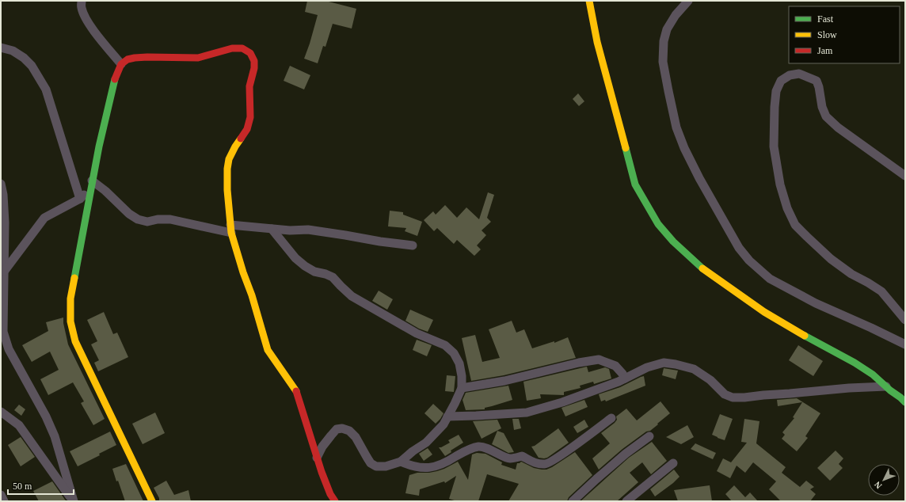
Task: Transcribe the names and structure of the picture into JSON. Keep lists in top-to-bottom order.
{
  "legend": ["Fast", "Slow", "Jam"],
  "scale_bar": "50 m",
  "north": "bottom left"
}
